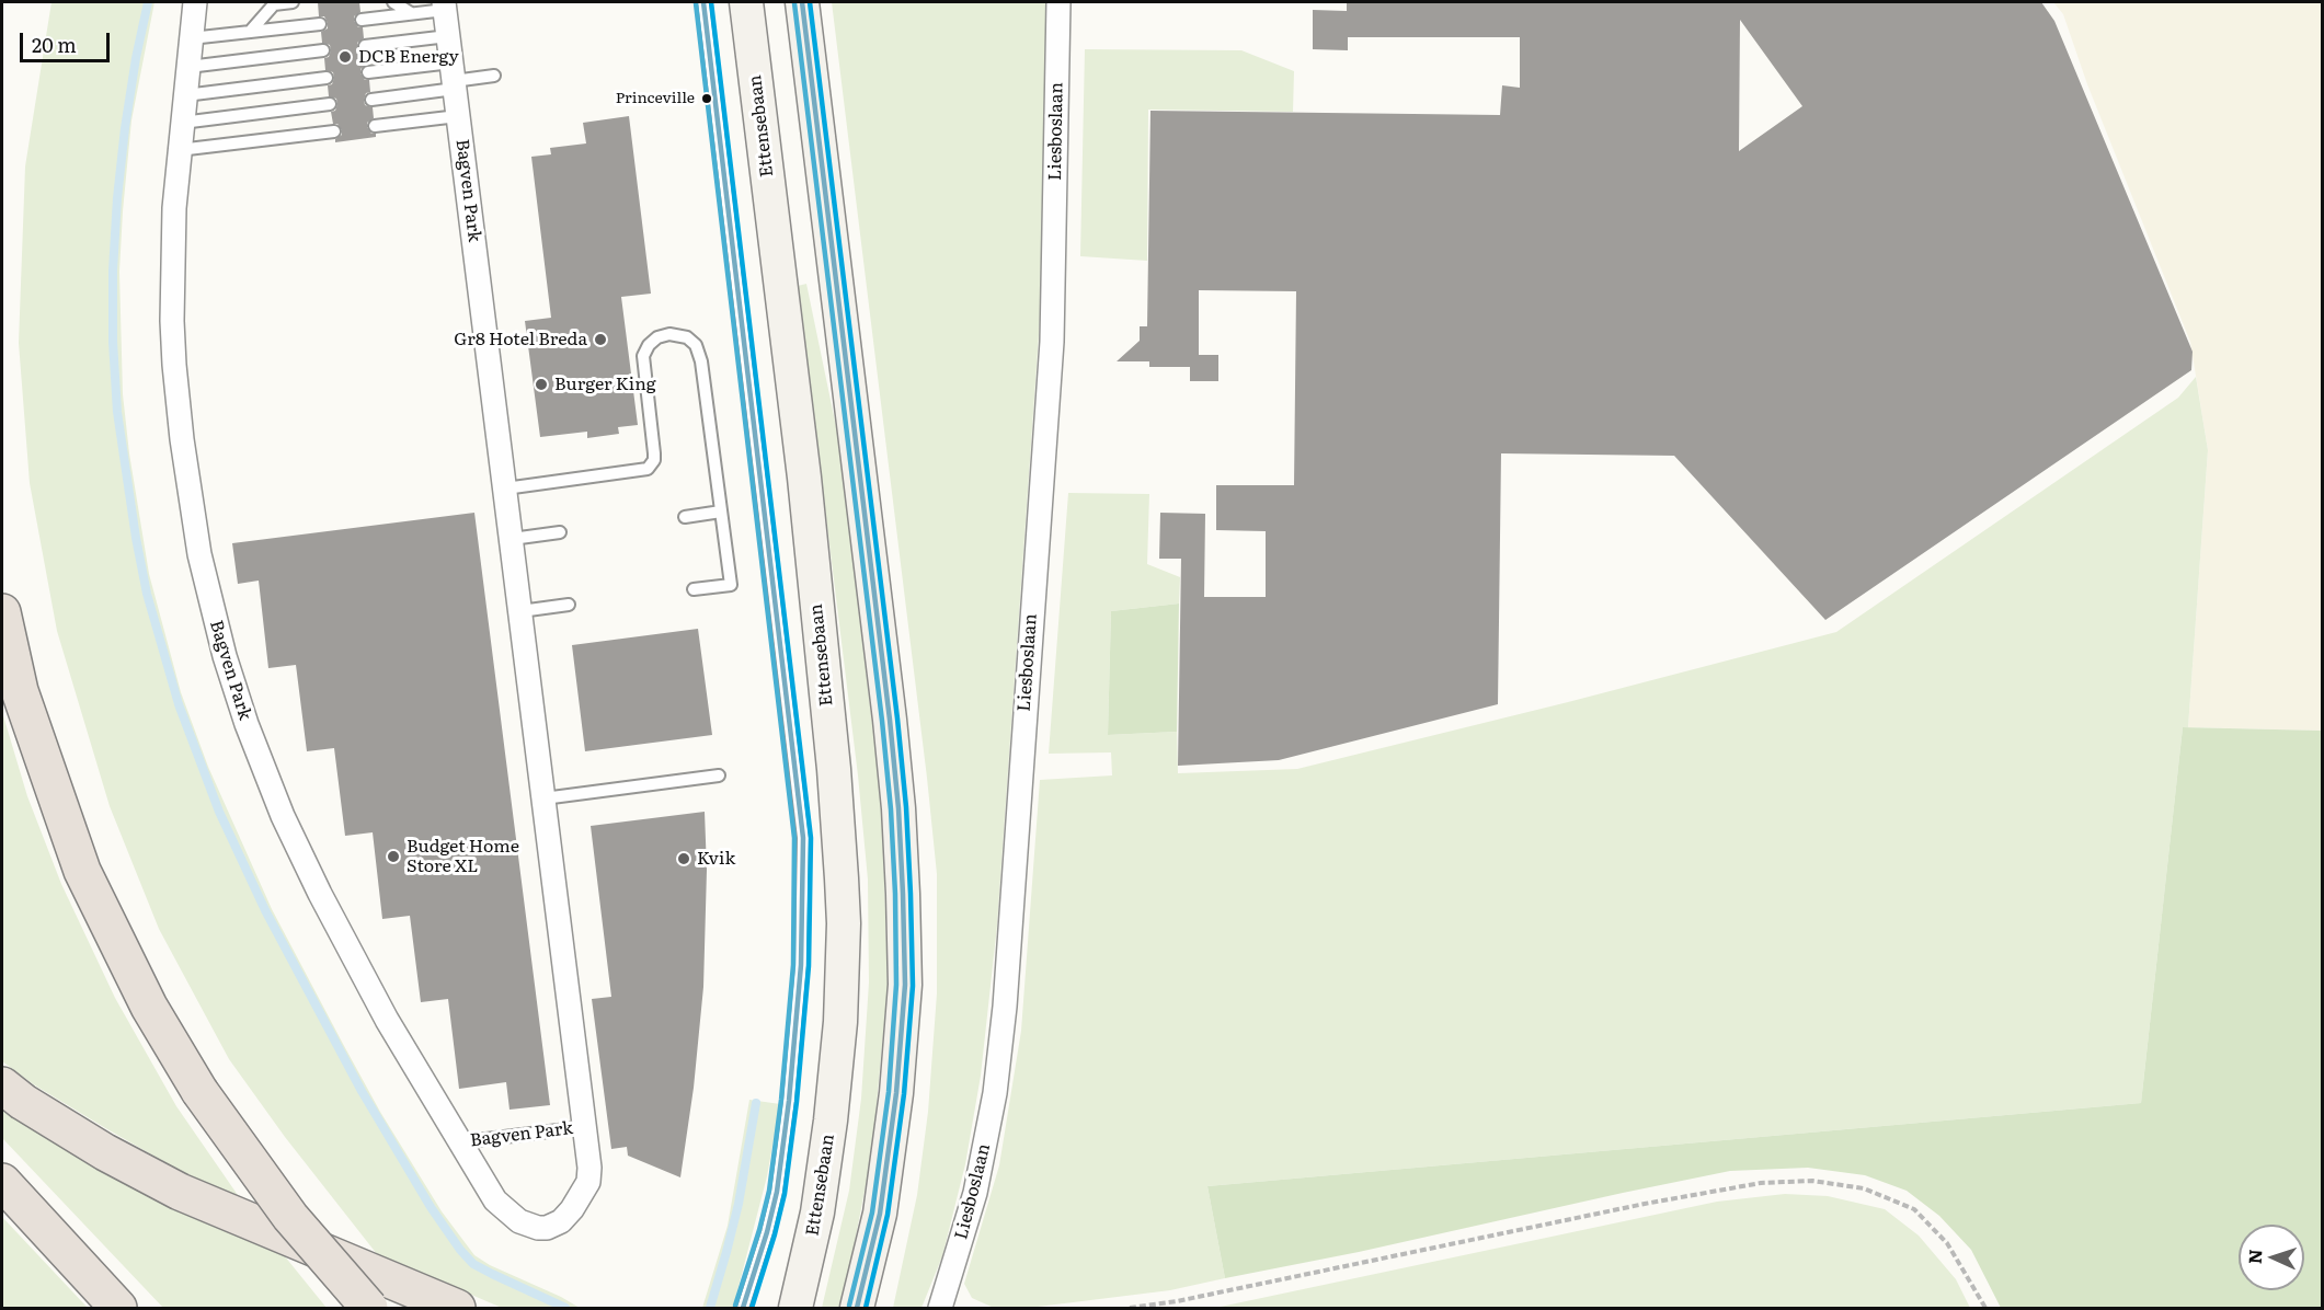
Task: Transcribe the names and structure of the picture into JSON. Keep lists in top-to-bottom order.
{
  "streets": {
    "main road": ["Ettensebaan"],
    "street": ["Liesboslaan", "Bagven Park"]
  },
  "places": [
    "DCB Energy",
    "Princeville",
    "Gr8 Hotel Breda",
    "Burger King",
    "Budget Home Store XL",
    "Kvik"
  ],
  "scale_bar": "20 m",
  "north": "left"
}
